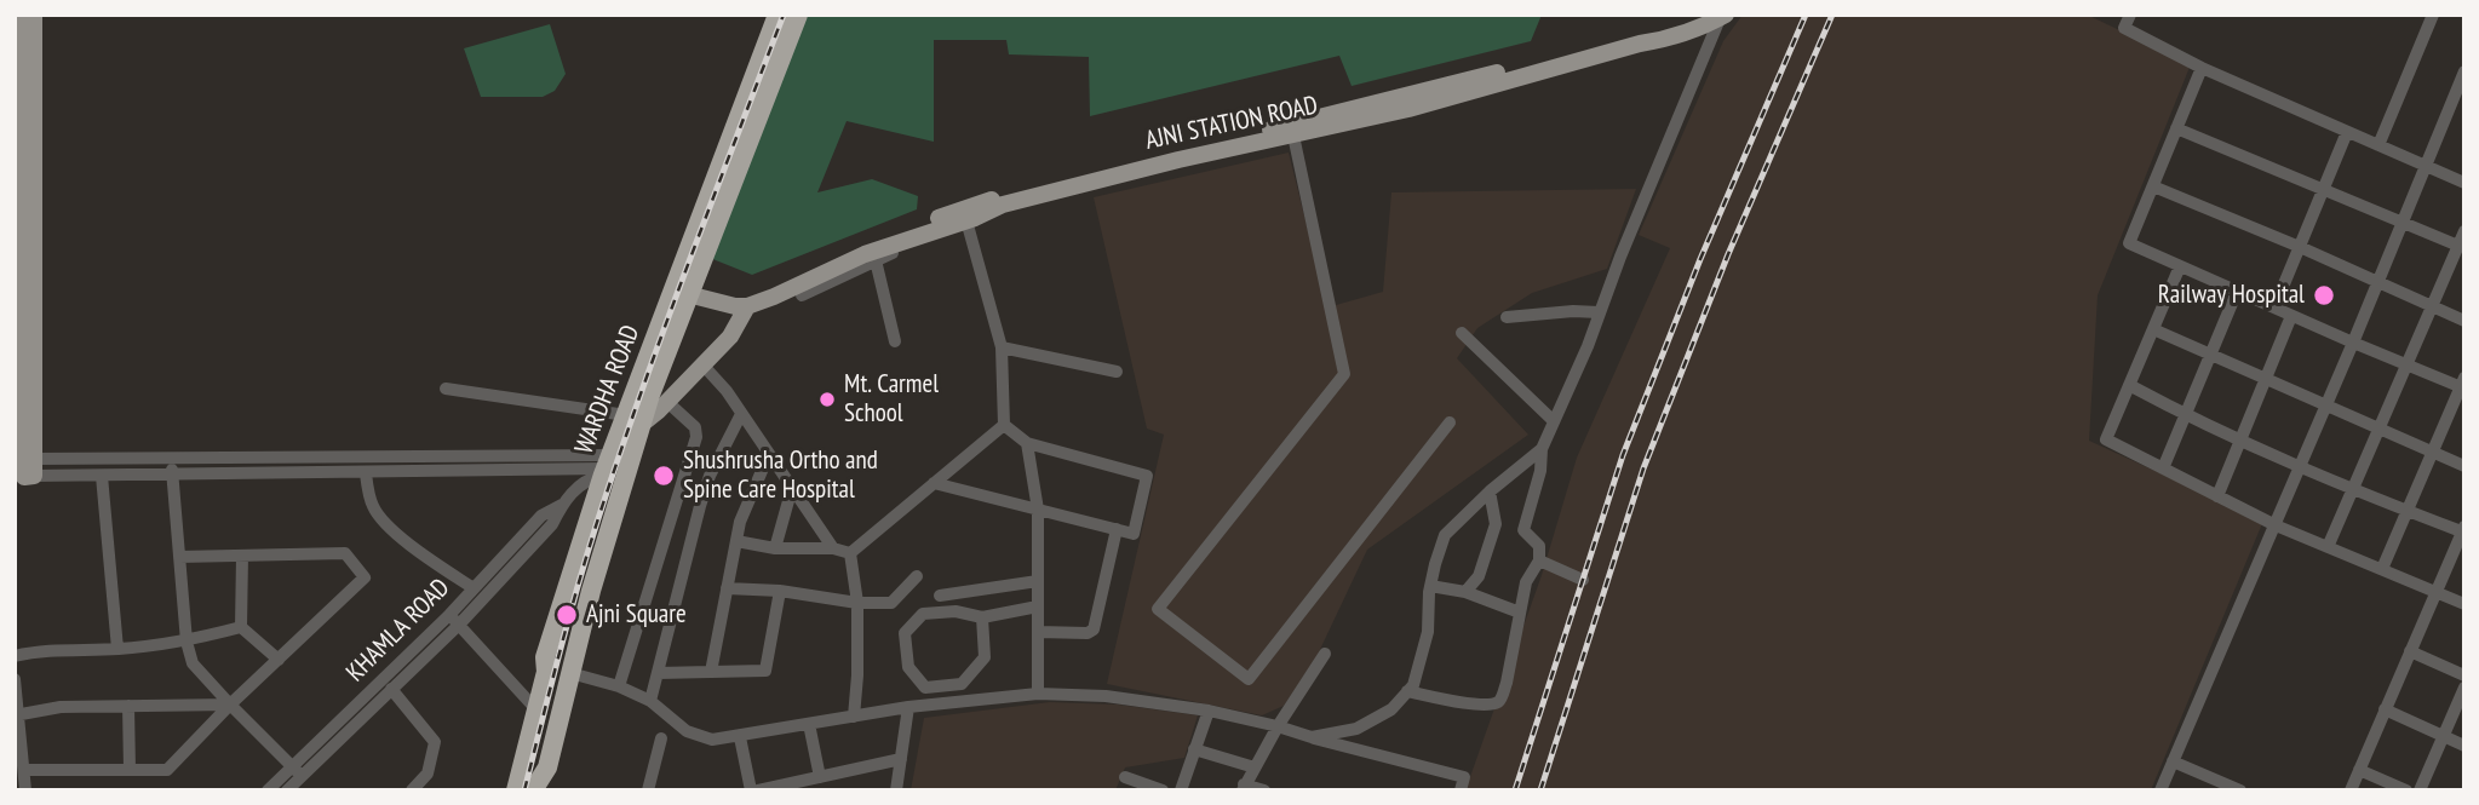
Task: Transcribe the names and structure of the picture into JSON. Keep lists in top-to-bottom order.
{
  "streets": {
    "highway": ["WARDHA ROAD"],
    "main road": ["AJNI STATION ROAD"],
    "street": ["KHAMLA ROAD"]
  },
  "crossings": [
    ["WARDHA ROAD", "KHAMLA ROAD"]
  ],
  "places": [
    "Railway Hospital",
    "Mt. Carmel School",
    "Shushrusha Ortho and Spine Care Hospital",
    "Ajni Square"
  ]
}
